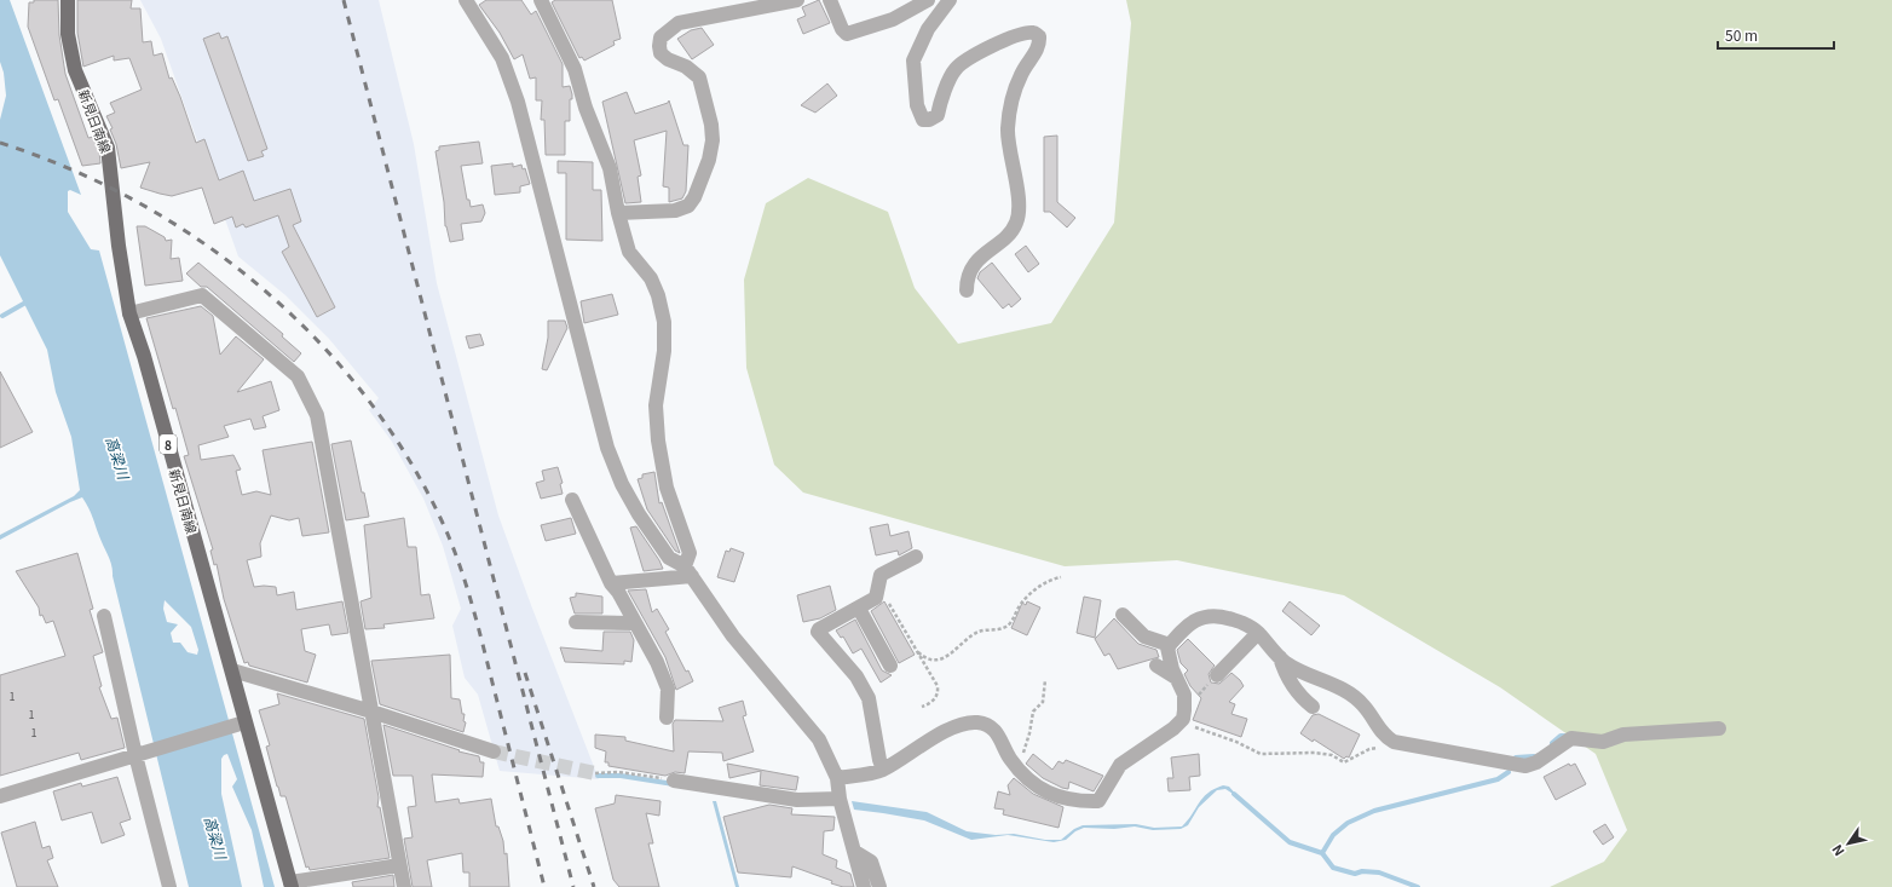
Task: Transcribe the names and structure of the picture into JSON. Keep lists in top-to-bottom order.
{
  "streets": {
    "main road": ["新見日南線", "8"]
  },
  "water": ["高梁川"],
  "house_numbers": ["1", "1", "1"],
  "scale_bar": "50 m",
  "north": "bottom left"
}
